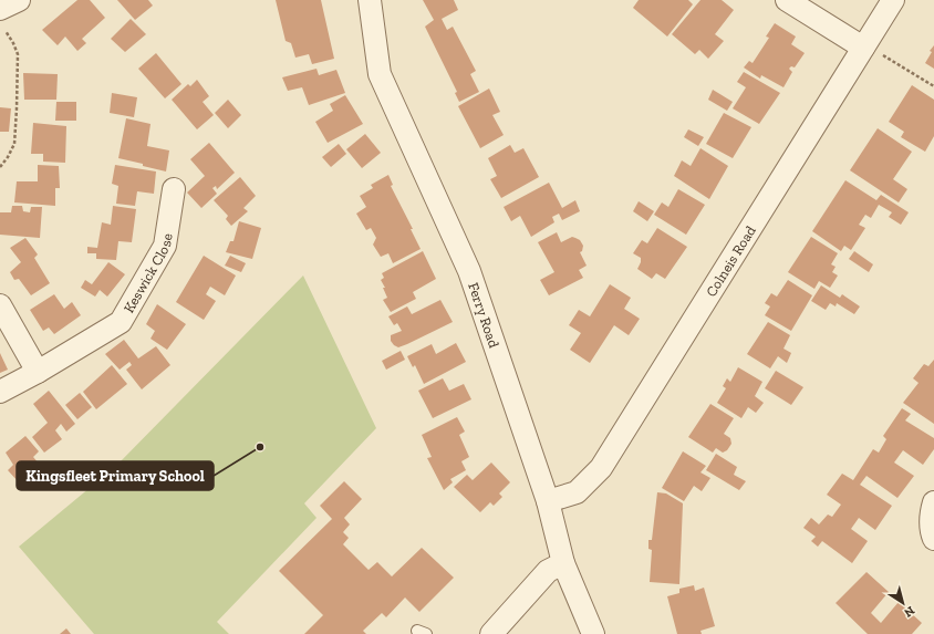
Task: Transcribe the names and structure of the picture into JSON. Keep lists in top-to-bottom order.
{
  "streets": {
    "street": ["Colneis Road", "Keswick Close", "Ferry Road"]
  },
  "crossings": [
    ["Colneis Road", "Ferry Road"]
  ],
  "places": ["Kingsfleet Primary School"],
  "north": "bottom right"
}
